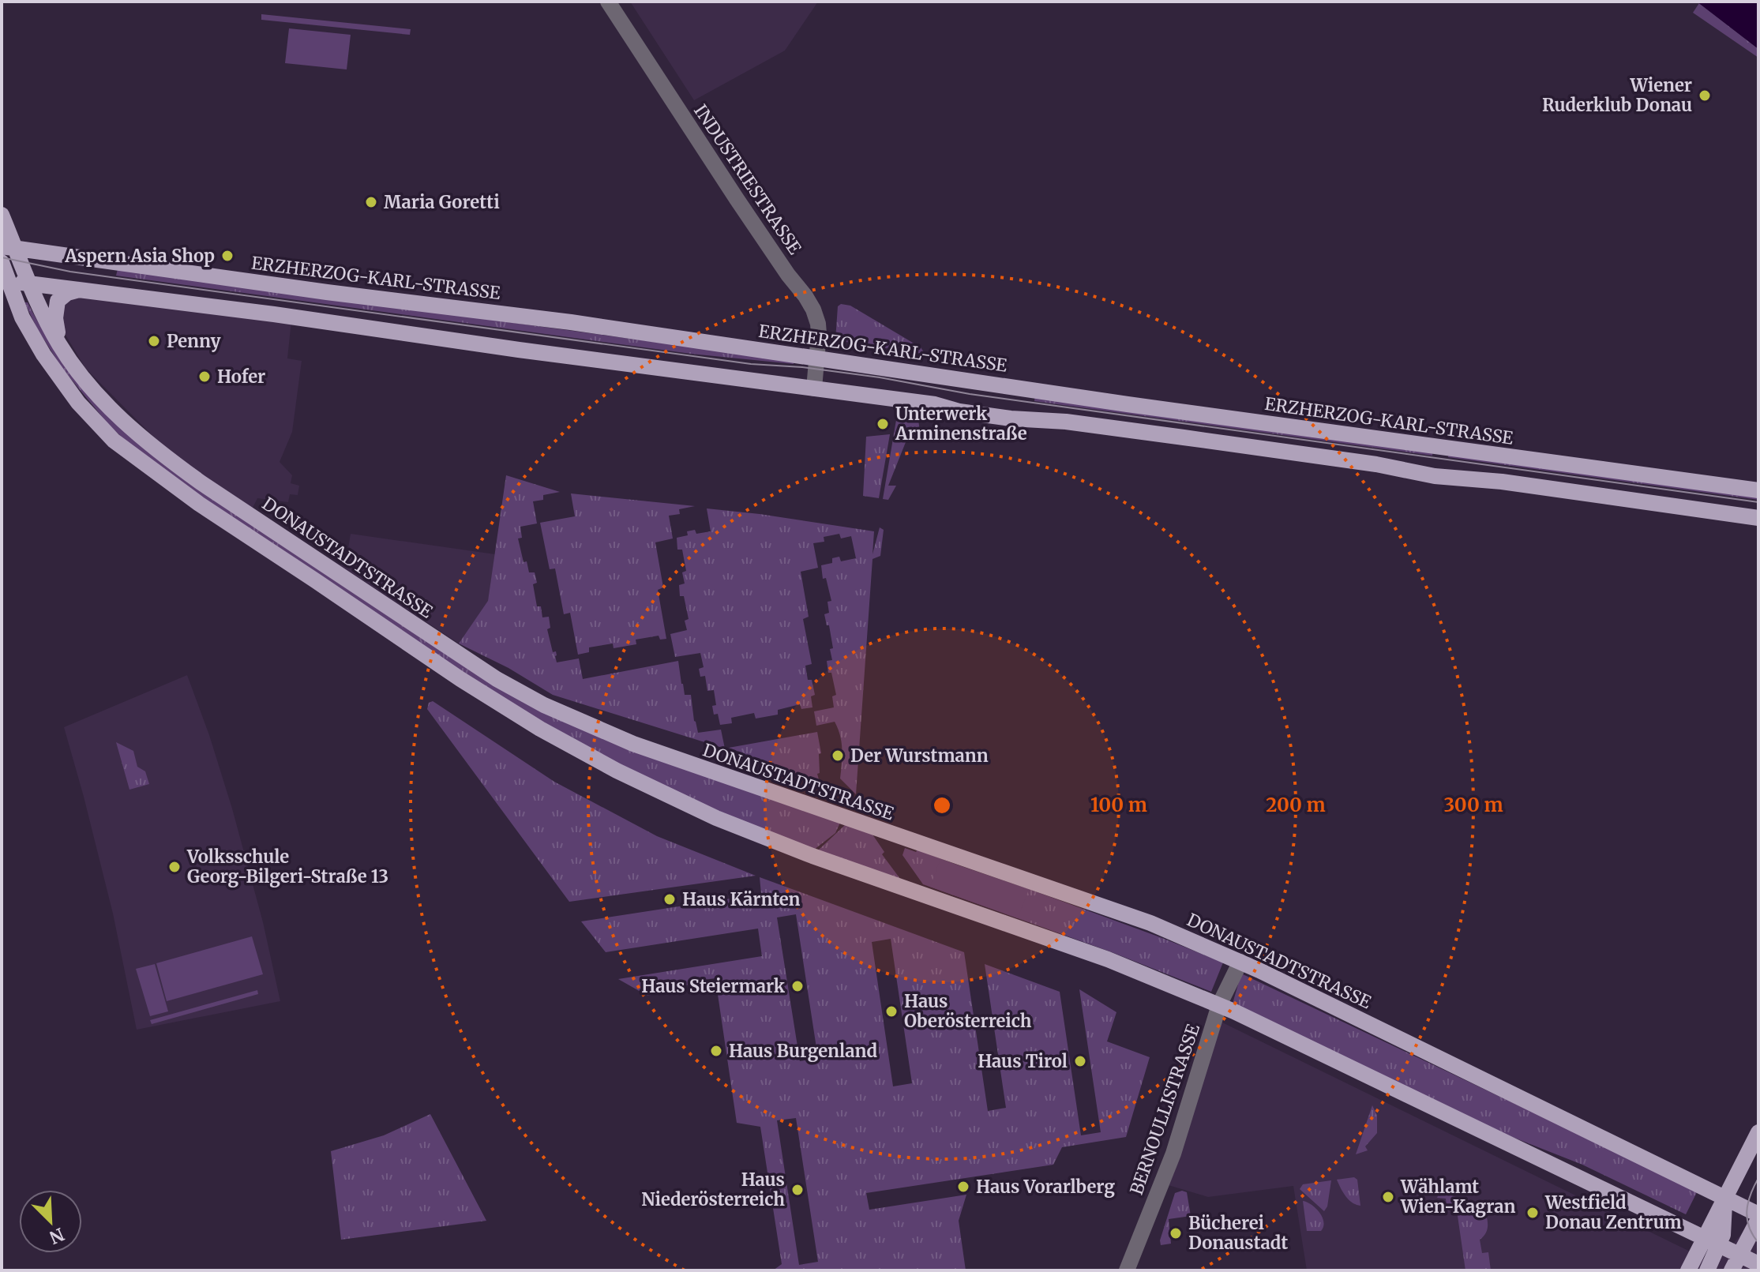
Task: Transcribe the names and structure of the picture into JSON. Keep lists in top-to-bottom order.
{
  "streets": {
    "main road": ["ERZHERZOG-KARL-STRASSE", "DONAUSTADTSTRASSE"],
    "street": ["INDUSTRIESTRASSE", "BERNOULLISTRASSE"]
  },
  "crossings": [
    ["INDUSTRIESTRASSE", "ERZHERZOG-KARL-STRASSE"],
    ["ERZHERZOG-KARL-STRASSE", "DONAUSTADTSTRASSE"],
    ["DONAUSTADTSTRASSE", "BERNOULLISTRASSE"]
  ],
  "places": [
    "Wiener Ruderklub Donau",
    "Maria Goretti",
    "Aspern Asia Shop",
    "Penny",
    "Hofer",
    "Unterwerk Arminenstraße",
    "Der Wurstmann",
    "Volksschule Georg-Bilgeri-Straße 13",
    "Haus Kärnten",
    "Haus Steiermark",
    "Haus Oberösterreich",
    "Haus Burgenland",
    "Haus Tirol",
    "Haus Vorarlberg",
    "Haus Niederösterreich",
    "Wählamt Wien-Kagran",
    "Westfield Donau Zentrum",
    "Bücherei Donaustadt"
  ],
  "north": "bottom right",
  "rings": ["100 m", "200 m", "300 m"]
}
